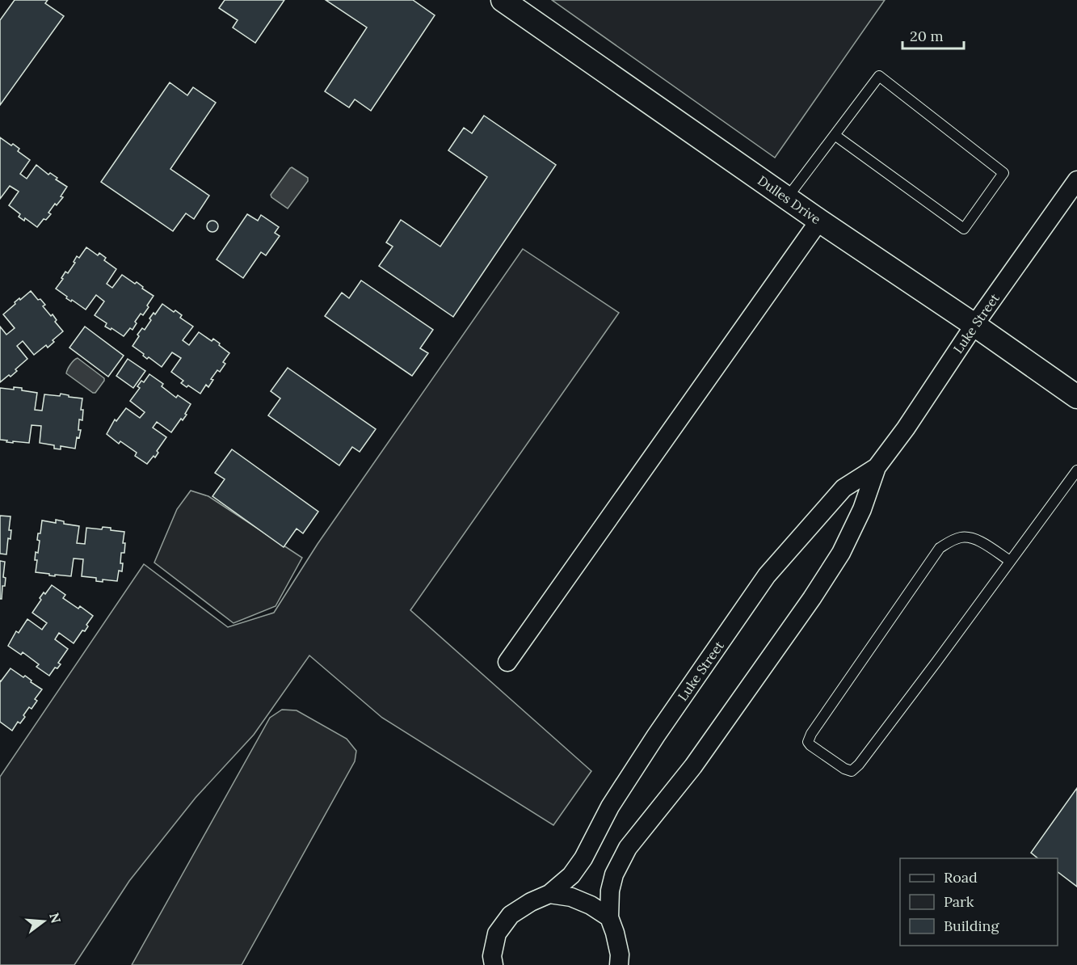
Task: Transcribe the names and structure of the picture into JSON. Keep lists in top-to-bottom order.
{
  "streets": {
    "street": ["Dulles Drive", "Luke Street"]
  },
  "crossings": [
    ["Dulles Drive", "Luke Street"]
  ],
  "legend": ["Road", "Park", "Building"],
  "scale_bar": "20 m",
  "north": "right"
}
